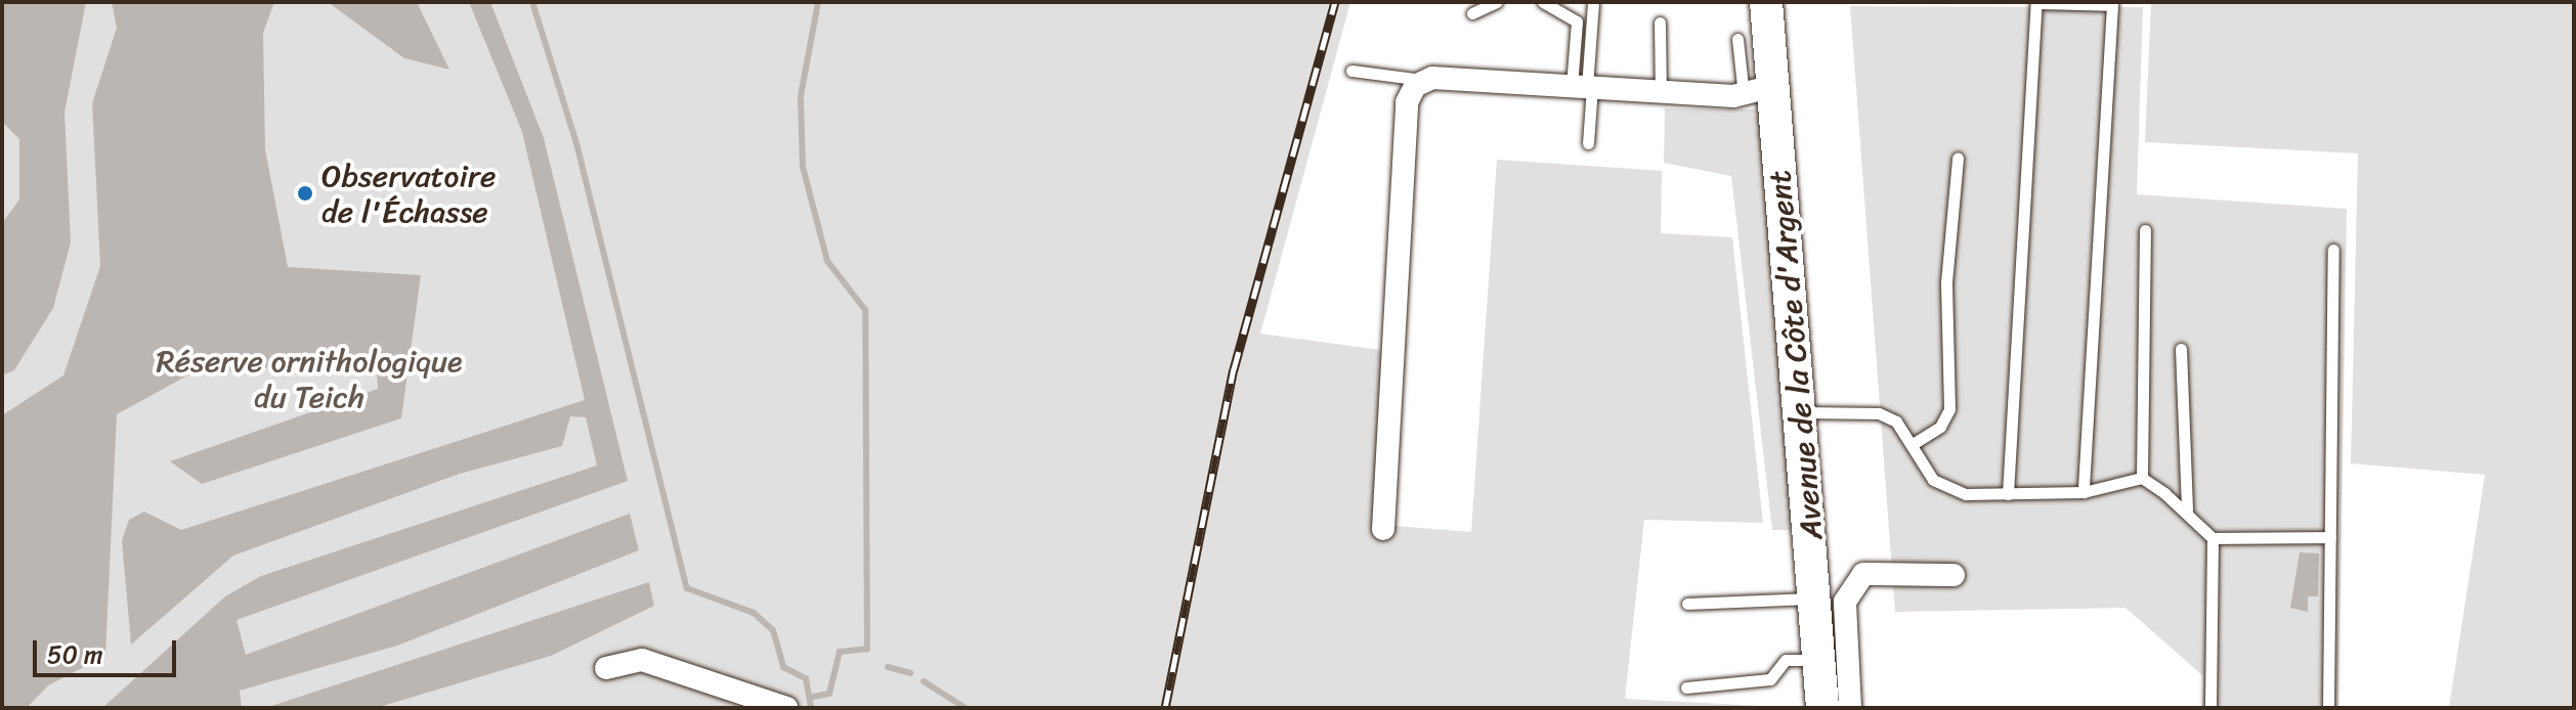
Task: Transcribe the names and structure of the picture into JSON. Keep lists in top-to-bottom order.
{
  "streets": {
    "main road": ["Avenue de la Côte d'Argent"]
  },
  "parks": ["Réserve ornithologique du Teich"],
  "places": ["Observatoire de l'Échasse"],
  "scale_bar": "50 m"
}
